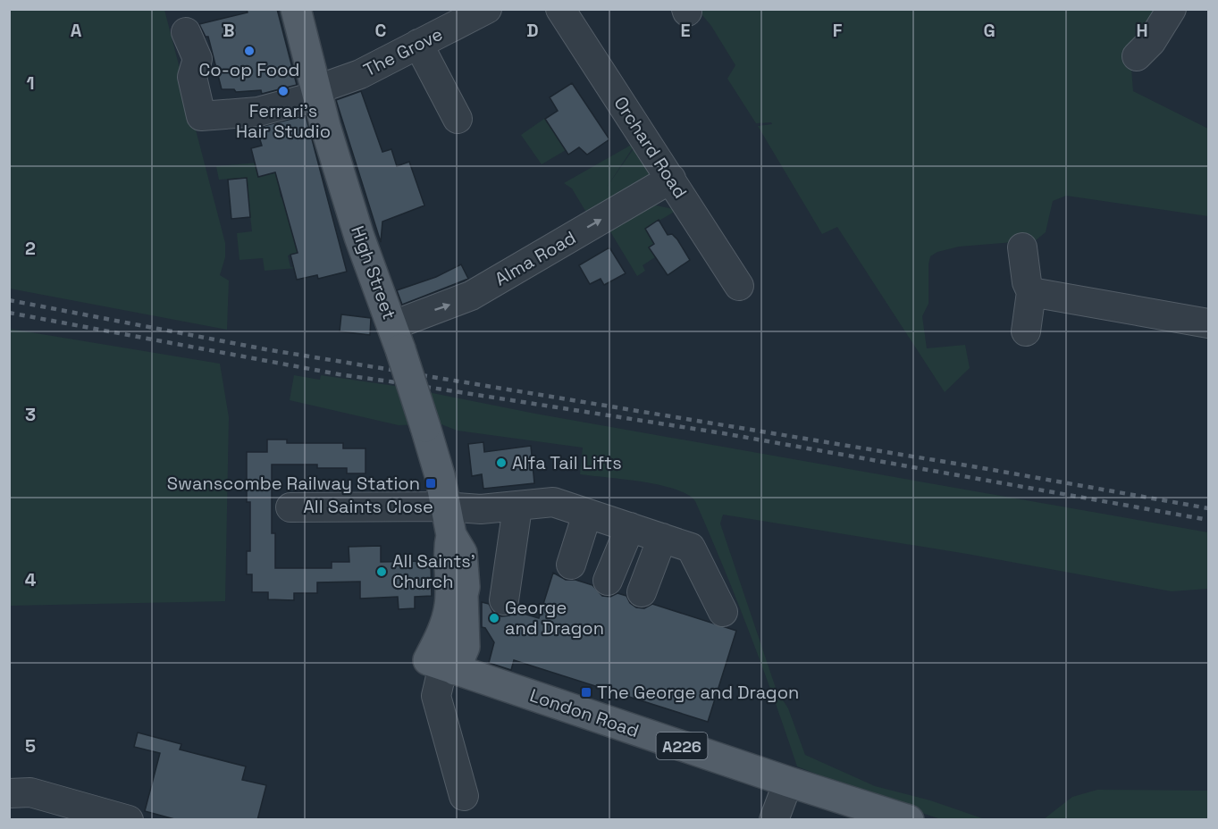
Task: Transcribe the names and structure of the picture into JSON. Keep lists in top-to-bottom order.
{
  "streets": {
    "main road": ["High Street", "London Road", "A226"],
    "street": [
      "The Grove",
      "Orchard Road",
      "Alma Road",
      "All Saints Close"
    ]
  },
  "crossings": [
    ["The Grove", "High Street"],
    ["Orchard Road", "Alma Road"],
    ["Alma Road", "High Street"],
    ["High Street", "All Saints Close"],
    ["High Street", "London Road"]
  ],
  "one_way": ["Alma Road"],
  "places": {
    "other": [
      "Co-op Food",
      "Ferrari's Hair Studio",
      "Alfa Tail Lifts",
      "All Saints' Church",
      "George and Dragon"
    ],
    "transit": ["Swanscombe Railway Station", "The George and Dragon"]
  },
  "grid": {
    "columns": [
      "A",
      "B",
      "C",
      "D",
      "E",
      "F",
      "G",
      "H"
    ],
    "rows": [
      "1",
      "2",
      "3",
      "4",
      "5"
    ]
  }
}
